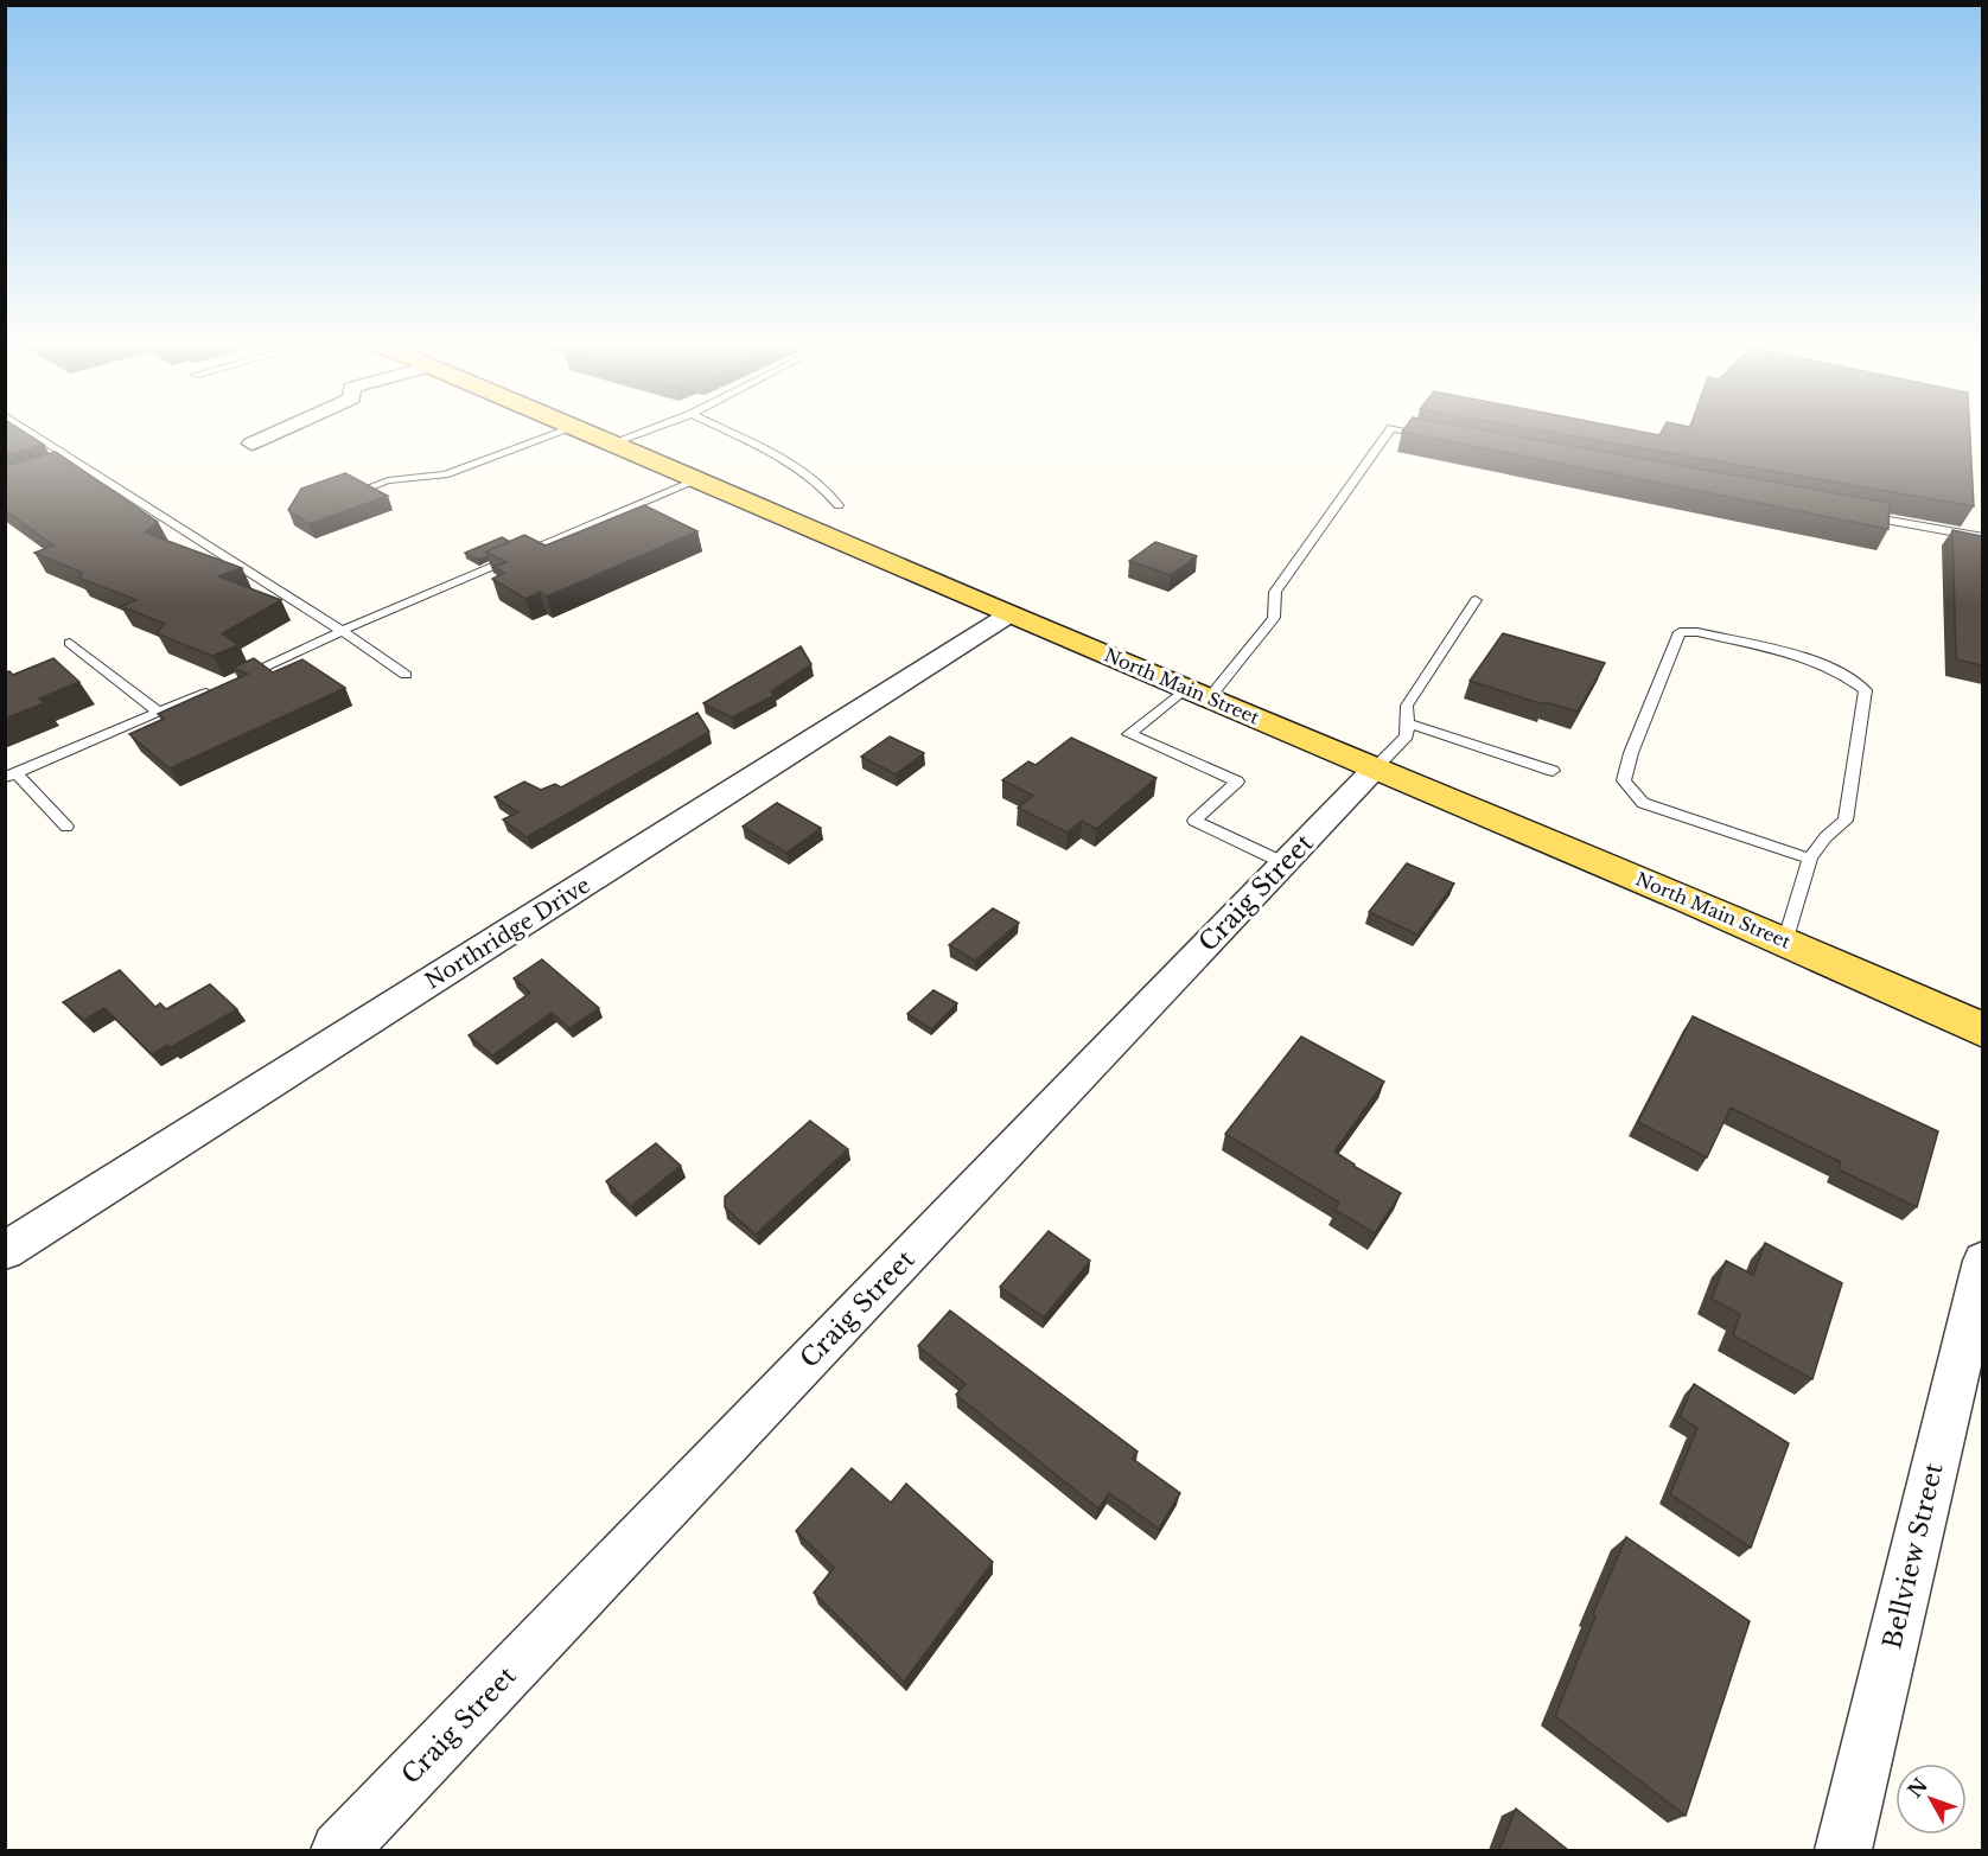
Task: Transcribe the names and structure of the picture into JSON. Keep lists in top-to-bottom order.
{
  "streets": {
    "main road": ["North Main Street"],
    "street": ["Craig Street", "Northridge Drive", "Bellview Street"]
  },
  "crossings": [
    ["North Main Street", "Craig Street"],
    ["North Main Street", "Northridge Drive"]
  ],
  "north": "top left"
}
